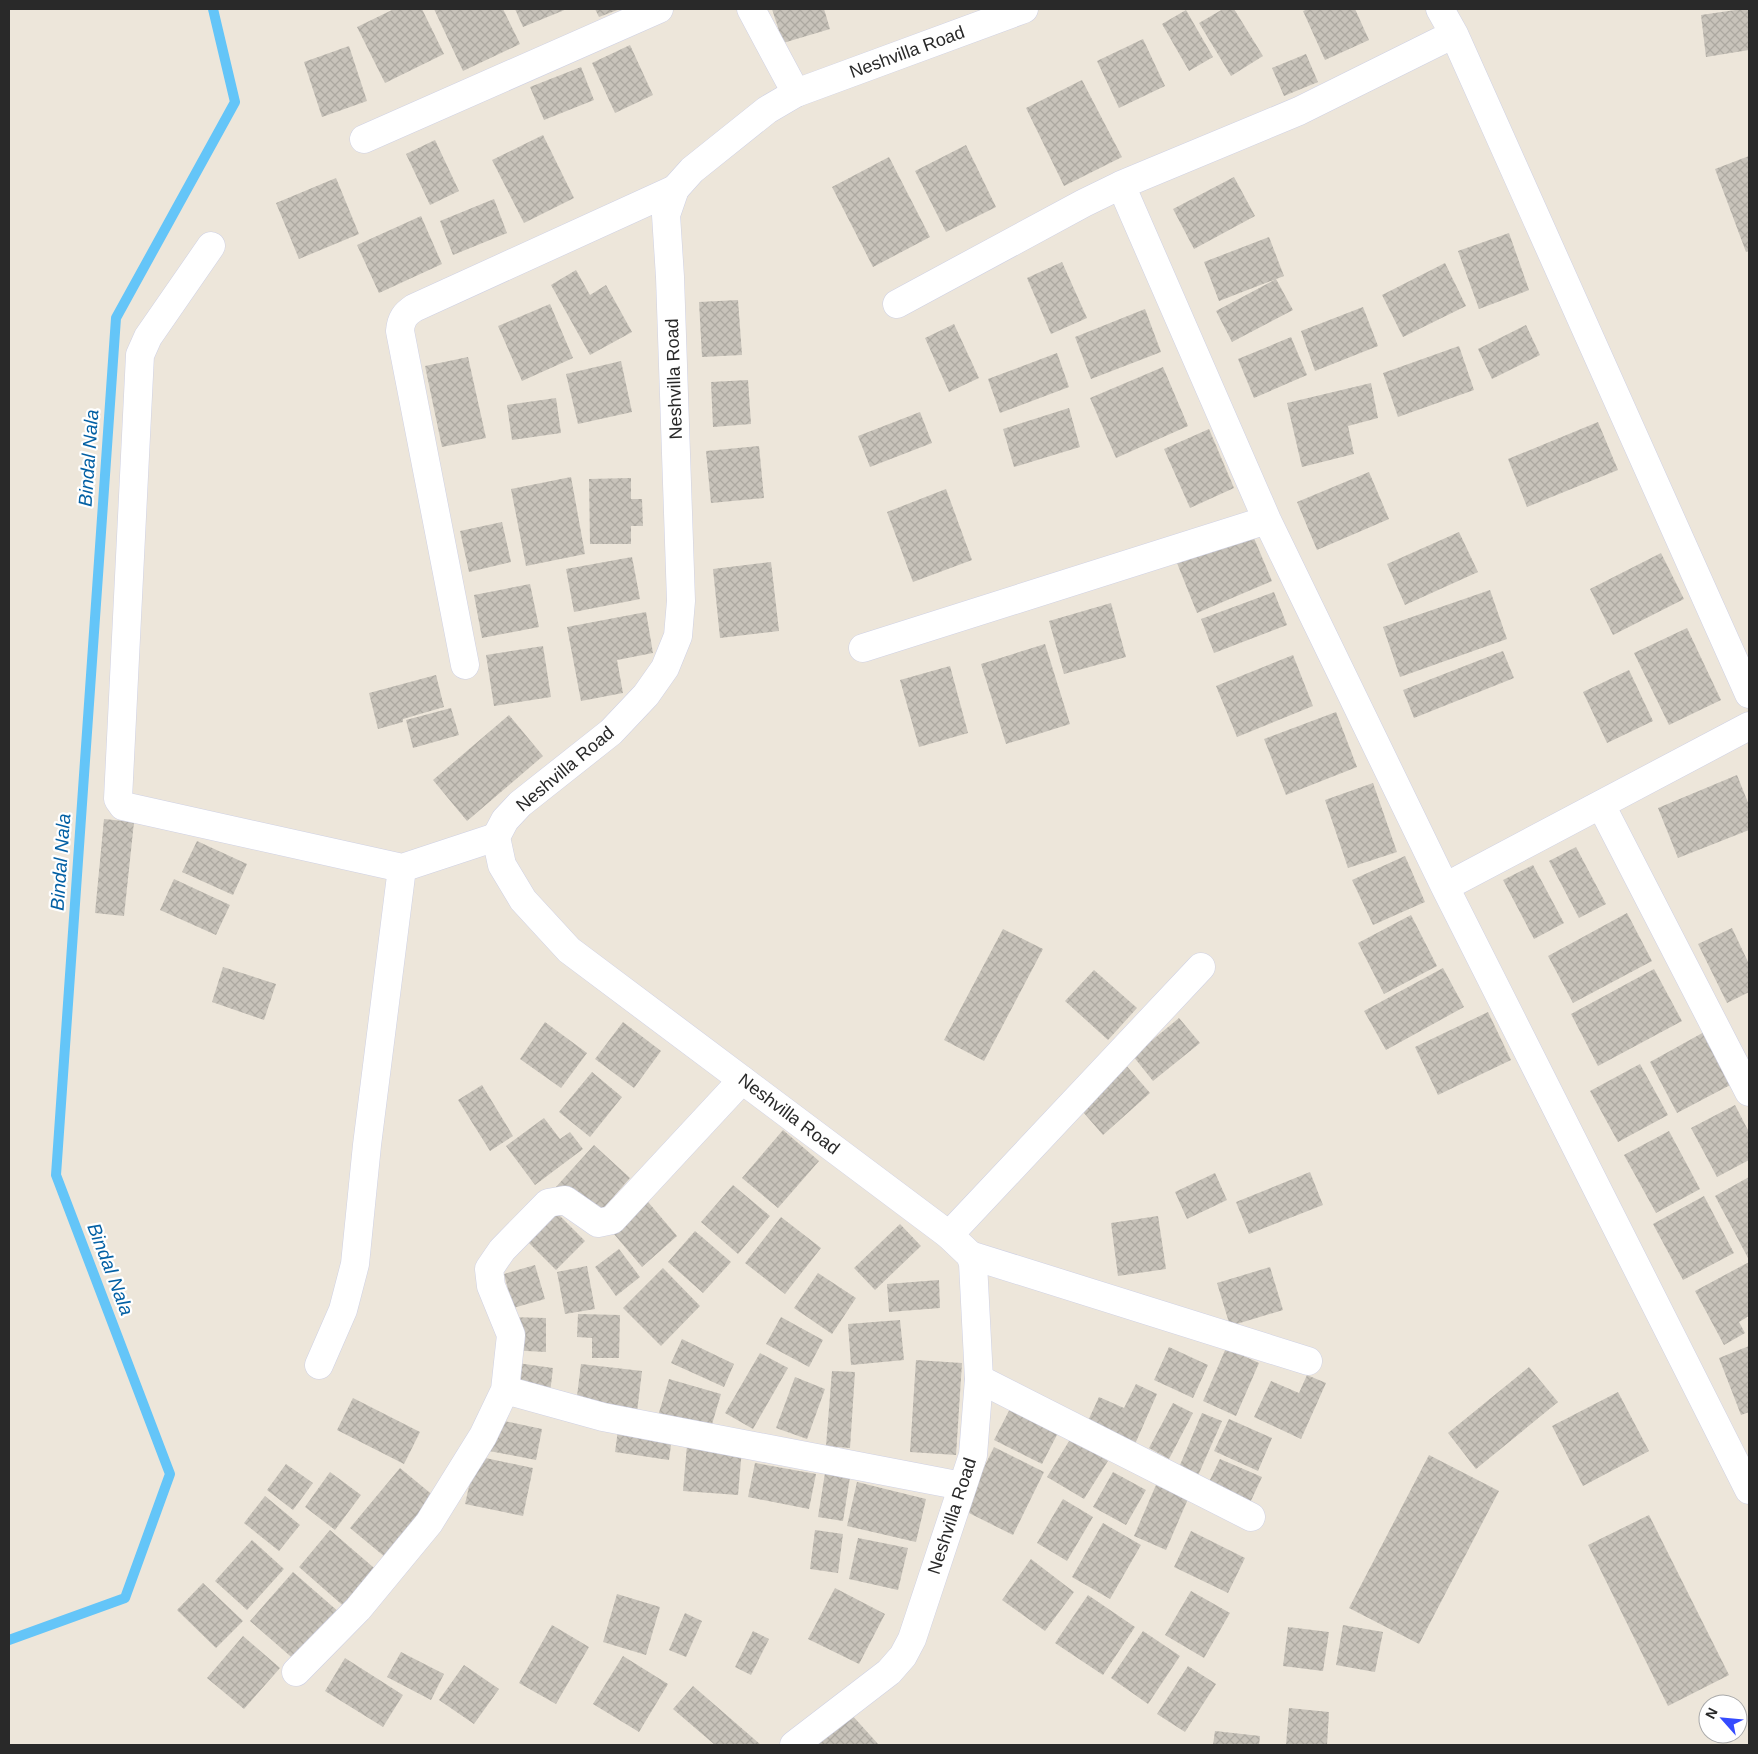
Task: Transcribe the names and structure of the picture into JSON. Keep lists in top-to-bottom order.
{
  "streets": {
    "street": ["Neshvilla Road"]
  },
  "water": ["Bindal Nala"],
  "north": "top left"
}
